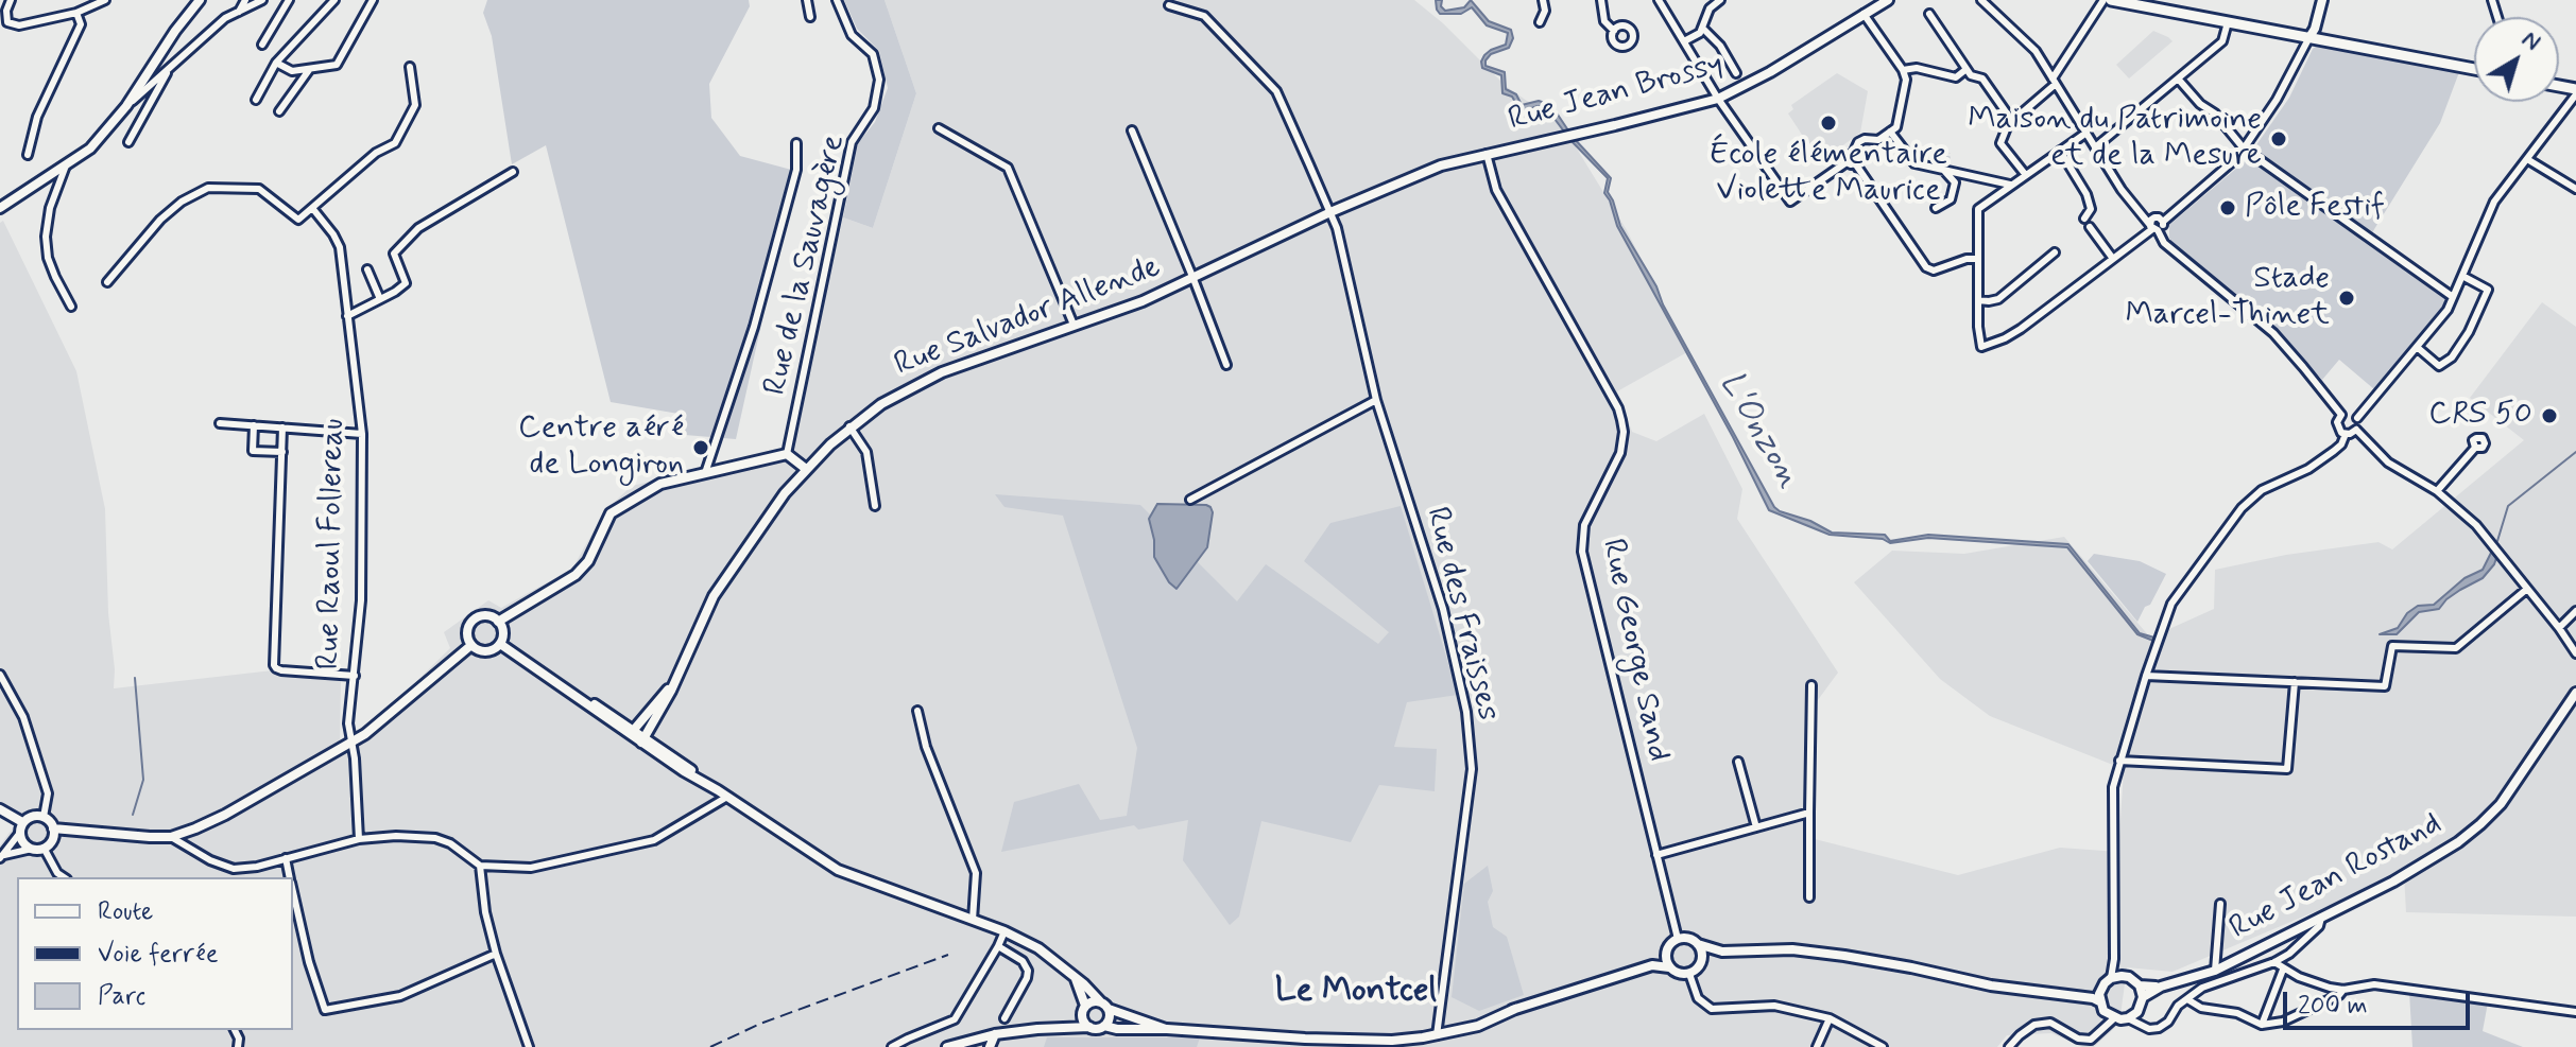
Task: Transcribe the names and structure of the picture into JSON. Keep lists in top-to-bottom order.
{
  "streets": {
    "street": [
      "Rue Jean Brossy",
      "Rue de la Sauvagère",
      "Rue Salvador Allende",
      "Rue Raoul Follereau",
      "Rue des Fraisses",
      "Rue George Sand",
      "Rue Jean Rostand"
    ]
  },
  "crossings": [
    ["Rue Jean Brossy", "Rue Salvador Allende"],
    ["Rue Jean Brossy", "Rue George Sand"],
    ["Rue Salvador Allende", "Rue des Fraisses"],
    ["Rue Salvador Allende", "Rue George Sand"]
  ],
  "districts": ["Le Montcel"],
  "water": ["L'Onzon"],
  "places": [
    "École élémentaire Violette Maurice",
    "Maison du Patrimoine et de la Mesure",
    "Pôle Festif",
    "Stade Marcel-Thinet",
    "CRS 50",
    "Centre aéré de Longiron"
  ],
  "legend": ["Route", "Voie ferrée", "Parc"],
  "scale_bar": "200 m",
  "north": "top right"
}
